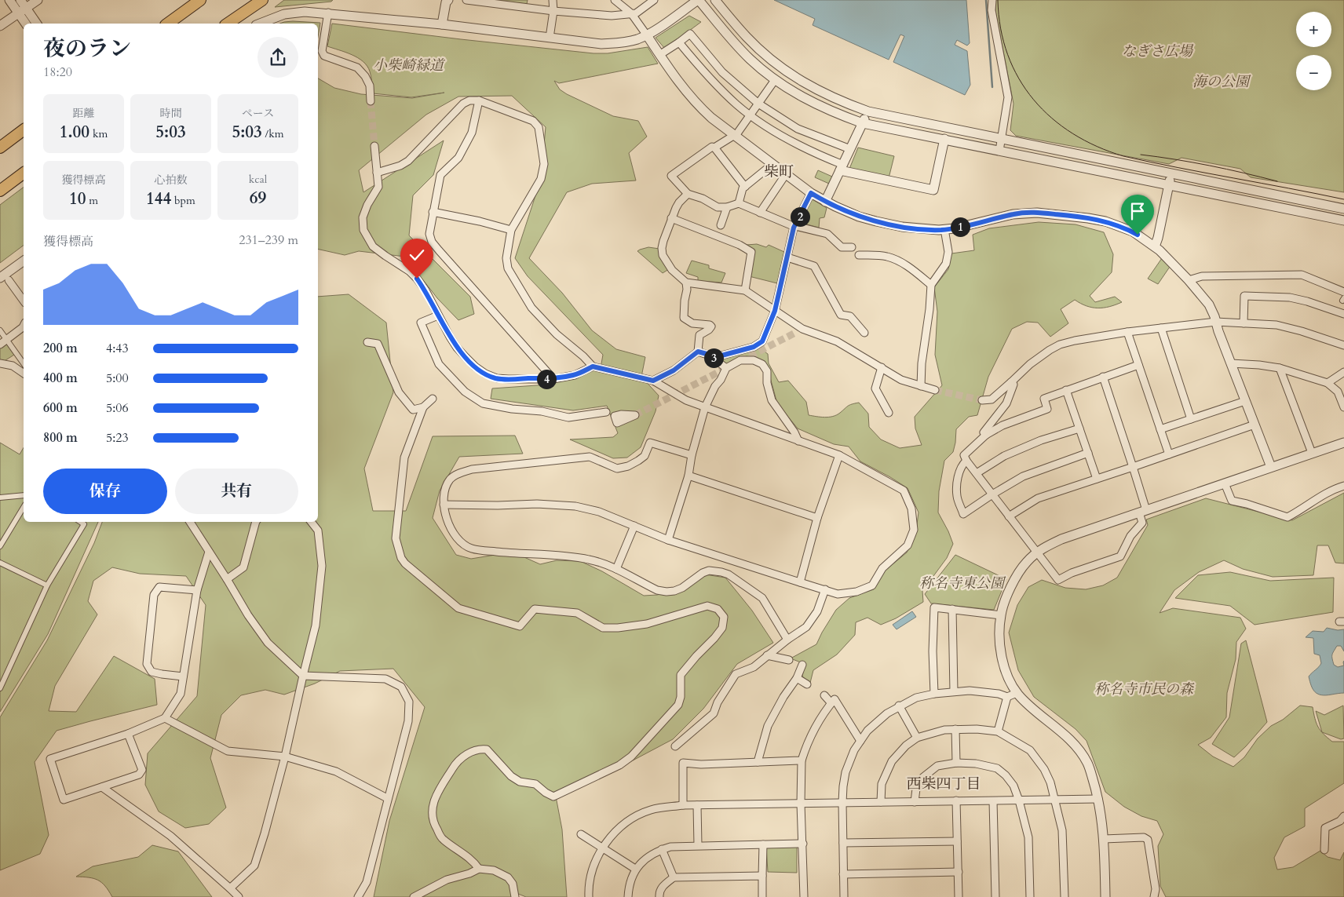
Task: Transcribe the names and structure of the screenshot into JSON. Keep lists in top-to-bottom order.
{
  "districts": ["柴町", "西柴四丁目"],
  "parks": [
    "なぎさ広場",
    "小柴崎緑道",
    "海の公園",
    "称名寺東公園",
    "称名寺市民の森"
  ],
  "page": {
    "map_buttons": ["+", "−"],
    "heading": ["夜のラン", "18:20"],
    "stats": [
      ["距離", "1.00 km"],
      ["時間", "5:03"],
      ["ペース", "5:03 /km"],
      ["獲得標高", "10 m"],
      ["心拍数", "144 bpm"],
      ["kcal", "69"]
    ],
    "pins": [
      "2",
      "1",
      "3",
      "4"
    ],
    "chart": ["獲得標高", "231–239 m"],
    "list": [
      {
        "name": "200 m",
        "note": "4:43"
      },
      {
        "name": "400 m",
        "note": "5:00"
      },
      {
        "name": "600 m",
        "note": "5:06"
      },
      {
        "name": "800 m",
        "note": "5:23"
      }
    ],
    "buttons": ["保存", "共有"]
  }
}
